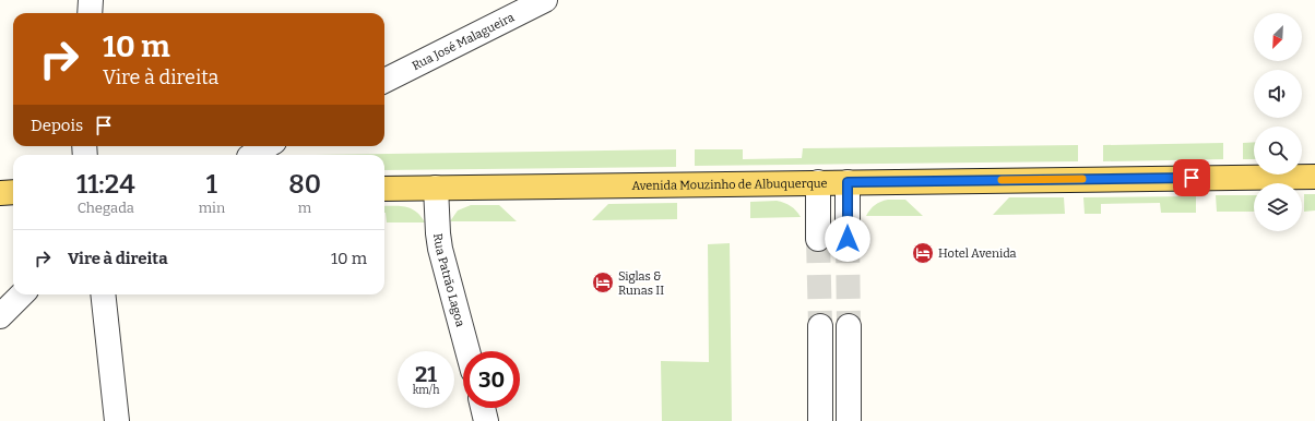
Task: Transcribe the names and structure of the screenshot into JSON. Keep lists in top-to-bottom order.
{
  "streets": {
    "main road": ["Avenida Mouzinho de Albuquerque"],
    "street": ["Rua José Malagueira", "Rua Patrão Lagoa"]
  },
  "crossings": [
    ["Avenida Mouzinho de Albuquerque", "Rua Patrão Lagoa"]
  ],
  "places": {
    "hotel": ["Hotel Avenida", "Siglas & Runas II"]
  },
  "north": "bottom left",
  "page": {
    "turn": ["10 m", "Vire à direita"],
    "then": "Depois",
    "eta": [
      "11:24",
      "Chegada",
      "1",
      "min",
      "80",
      "m"
    ],
    "list": [
      {
        "name": "Vire à direita",
        "value": "10 m"
      }
    ],
    "speed": "21 km/h",
    "limit": "30"
  }
}
